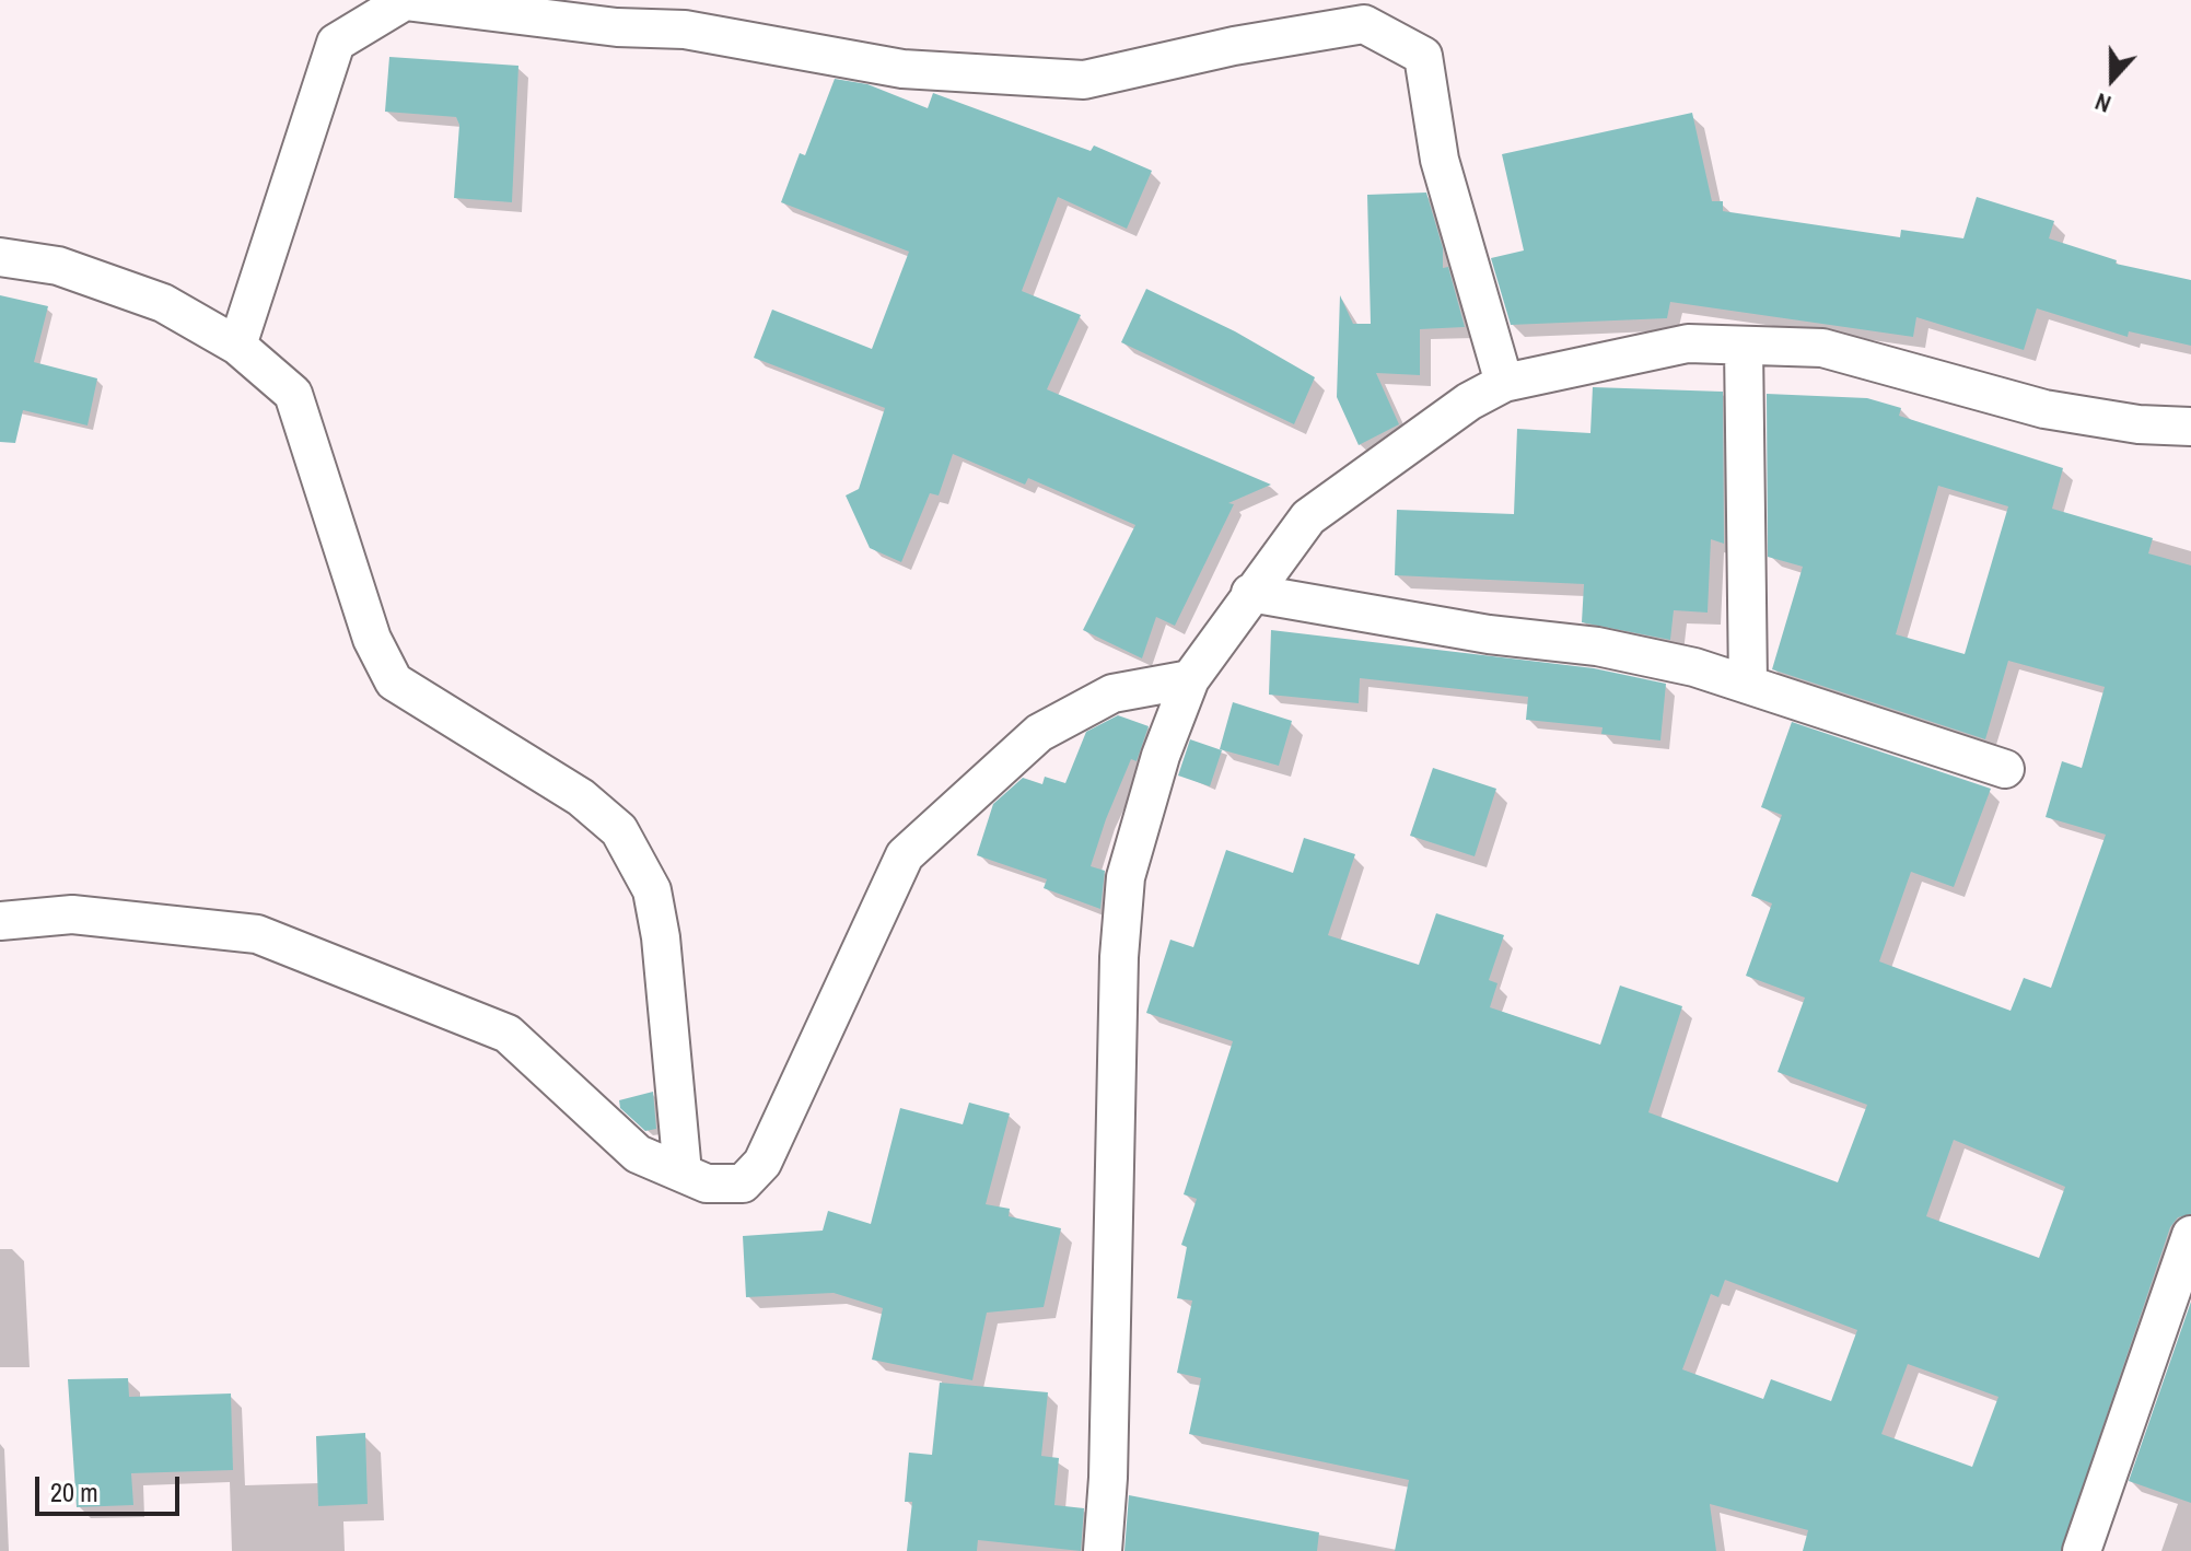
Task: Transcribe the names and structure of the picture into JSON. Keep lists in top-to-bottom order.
{
  "scale_bar": "20 m",
  "north": "bottom"
}
